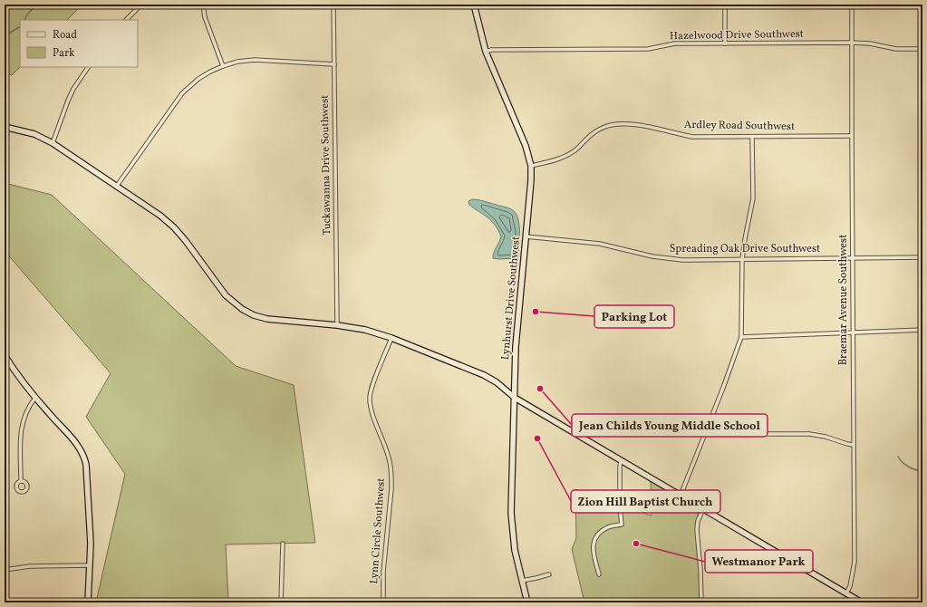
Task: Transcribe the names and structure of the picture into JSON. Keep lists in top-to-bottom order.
{
  "streets": {
    "street": [
      "Hazelwood Drive Southwest",
      "Ardley Road Southwest",
      "Tuckawanna Drive Southwest",
      "Spreading Oak Drive Southwest",
      "Lynhurst Drive Southwest",
      "Braemar Avenue Southwest",
      "Lynn Circle Southwest"
    ]
  },
  "crossings": [
    ["Hazelwood Drive Southwest", "Lynhurst Drive Southwest"],
    ["Hazelwood Drive Southwest", "Braemar Avenue Southwest"],
    ["Ardley Road Southwest", "Lynhurst Drive Southwest"],
    ["Ardley Road Southwest", "Braemar Avenue Southwest"],
    ["Spreading Oak Drive Southwest", "Lynhurst Drive Southwest"],
    ["Spreading Oak Drive Southwest", "Braemar Avenue Southwest"]
  ],
  "places": [
    "Parking Lot",
    "Jean Childs Young Middle School",
    "Zion Hill Baptist Church",
    "Westmanor Park"
  ],
  "legend": ["Road", "Park"]
}
